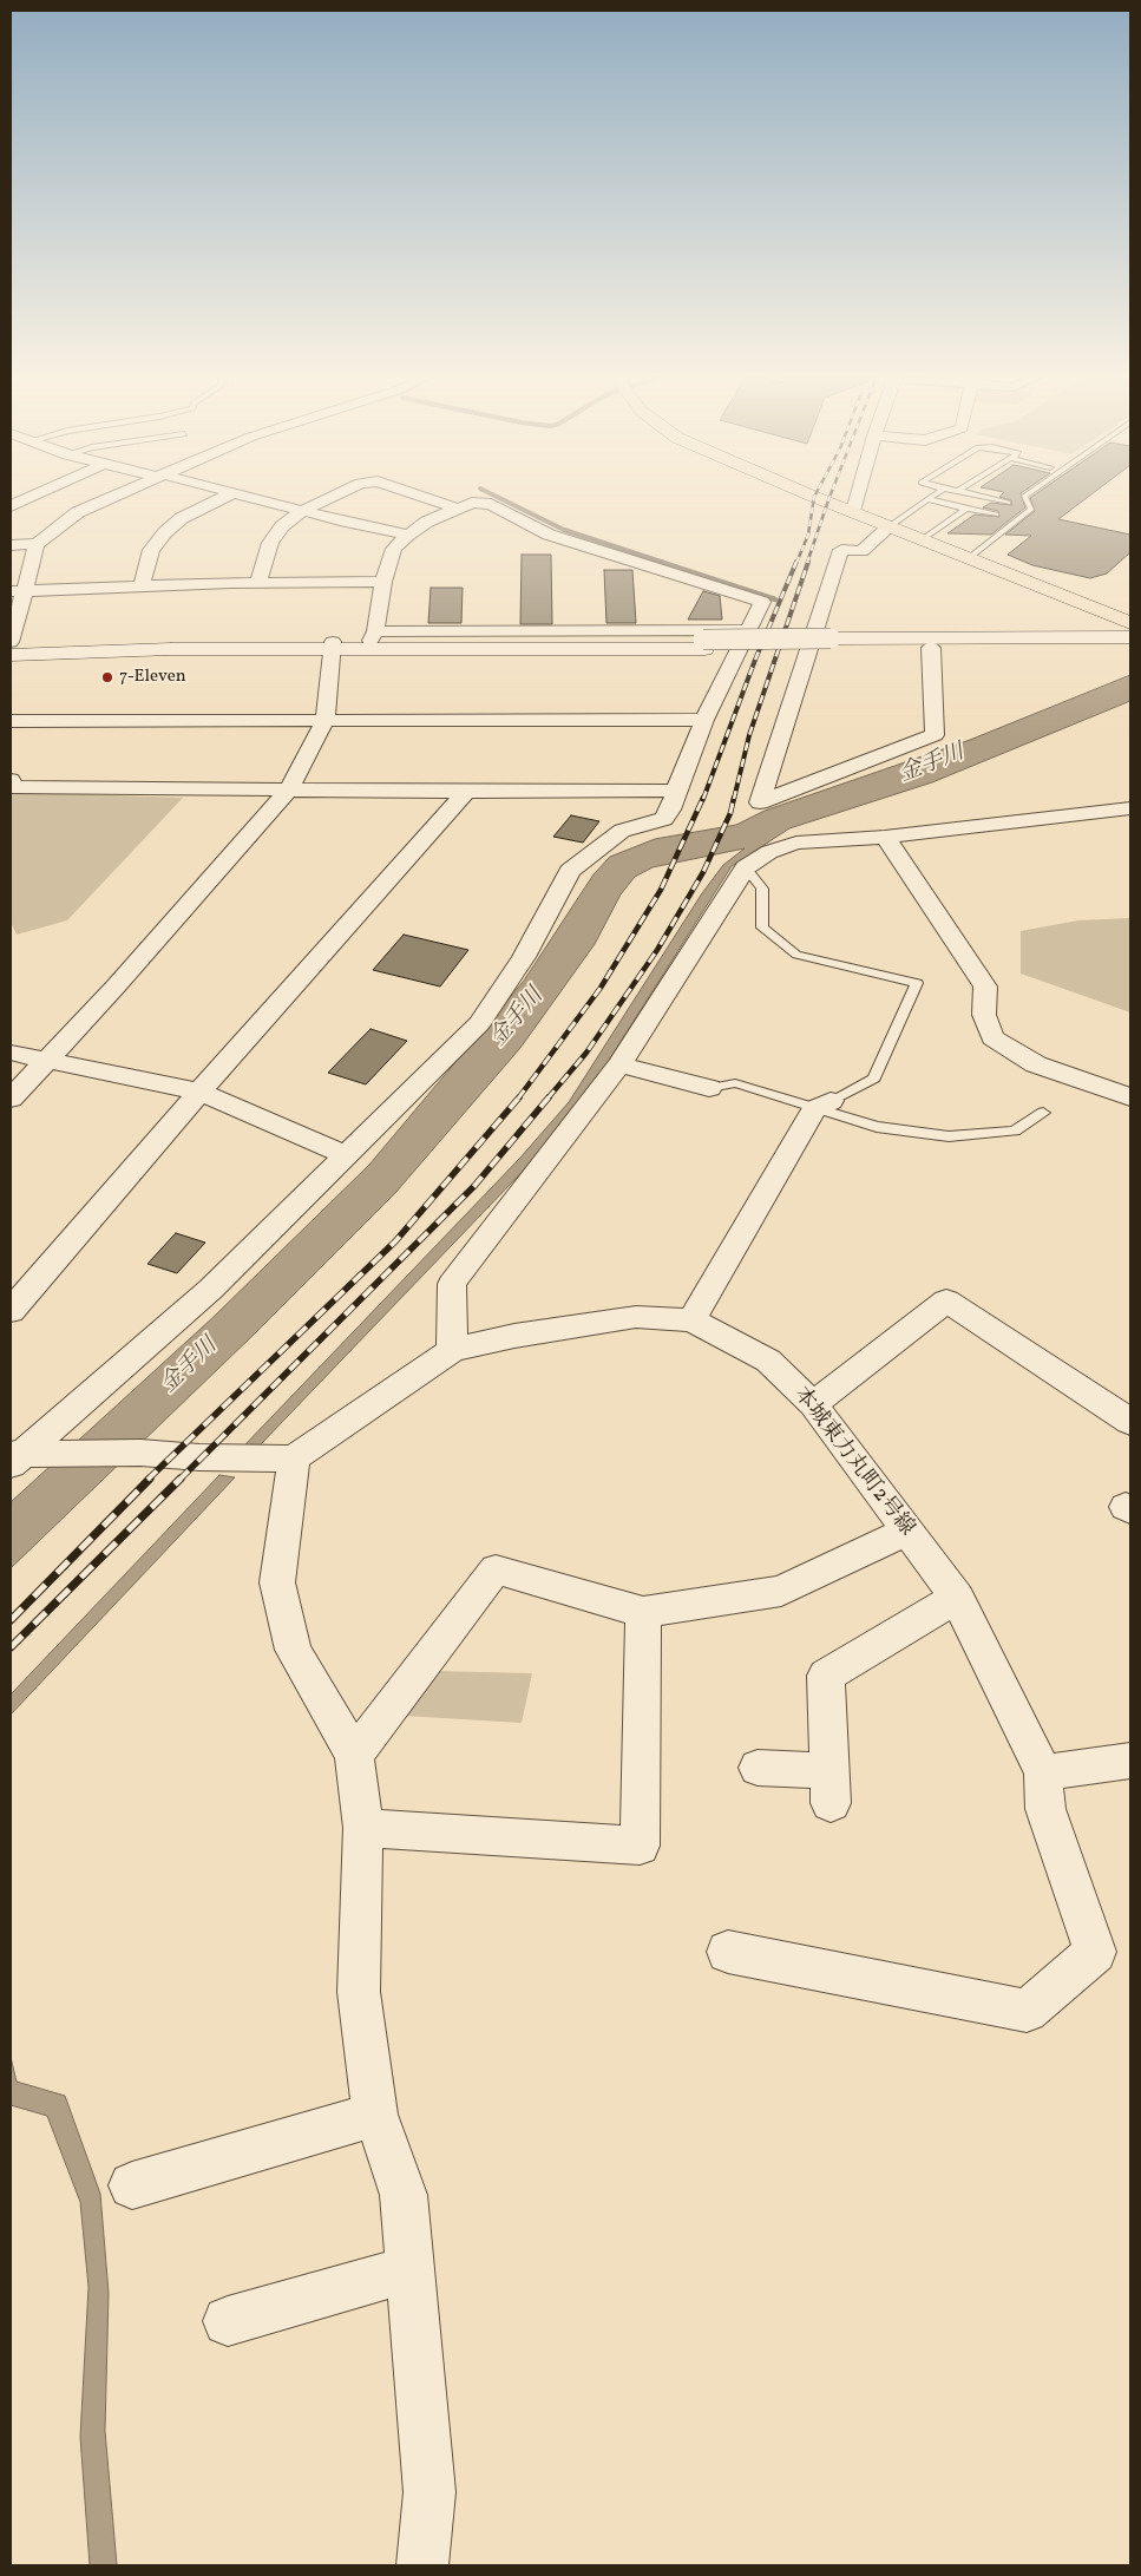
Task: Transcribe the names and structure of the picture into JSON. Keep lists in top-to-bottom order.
{
  "streets": {
    "street": ["本城東力丸町2号線"]
  },
  "water": ["金手川"],
  "places": ["7-Eleven"]
}
